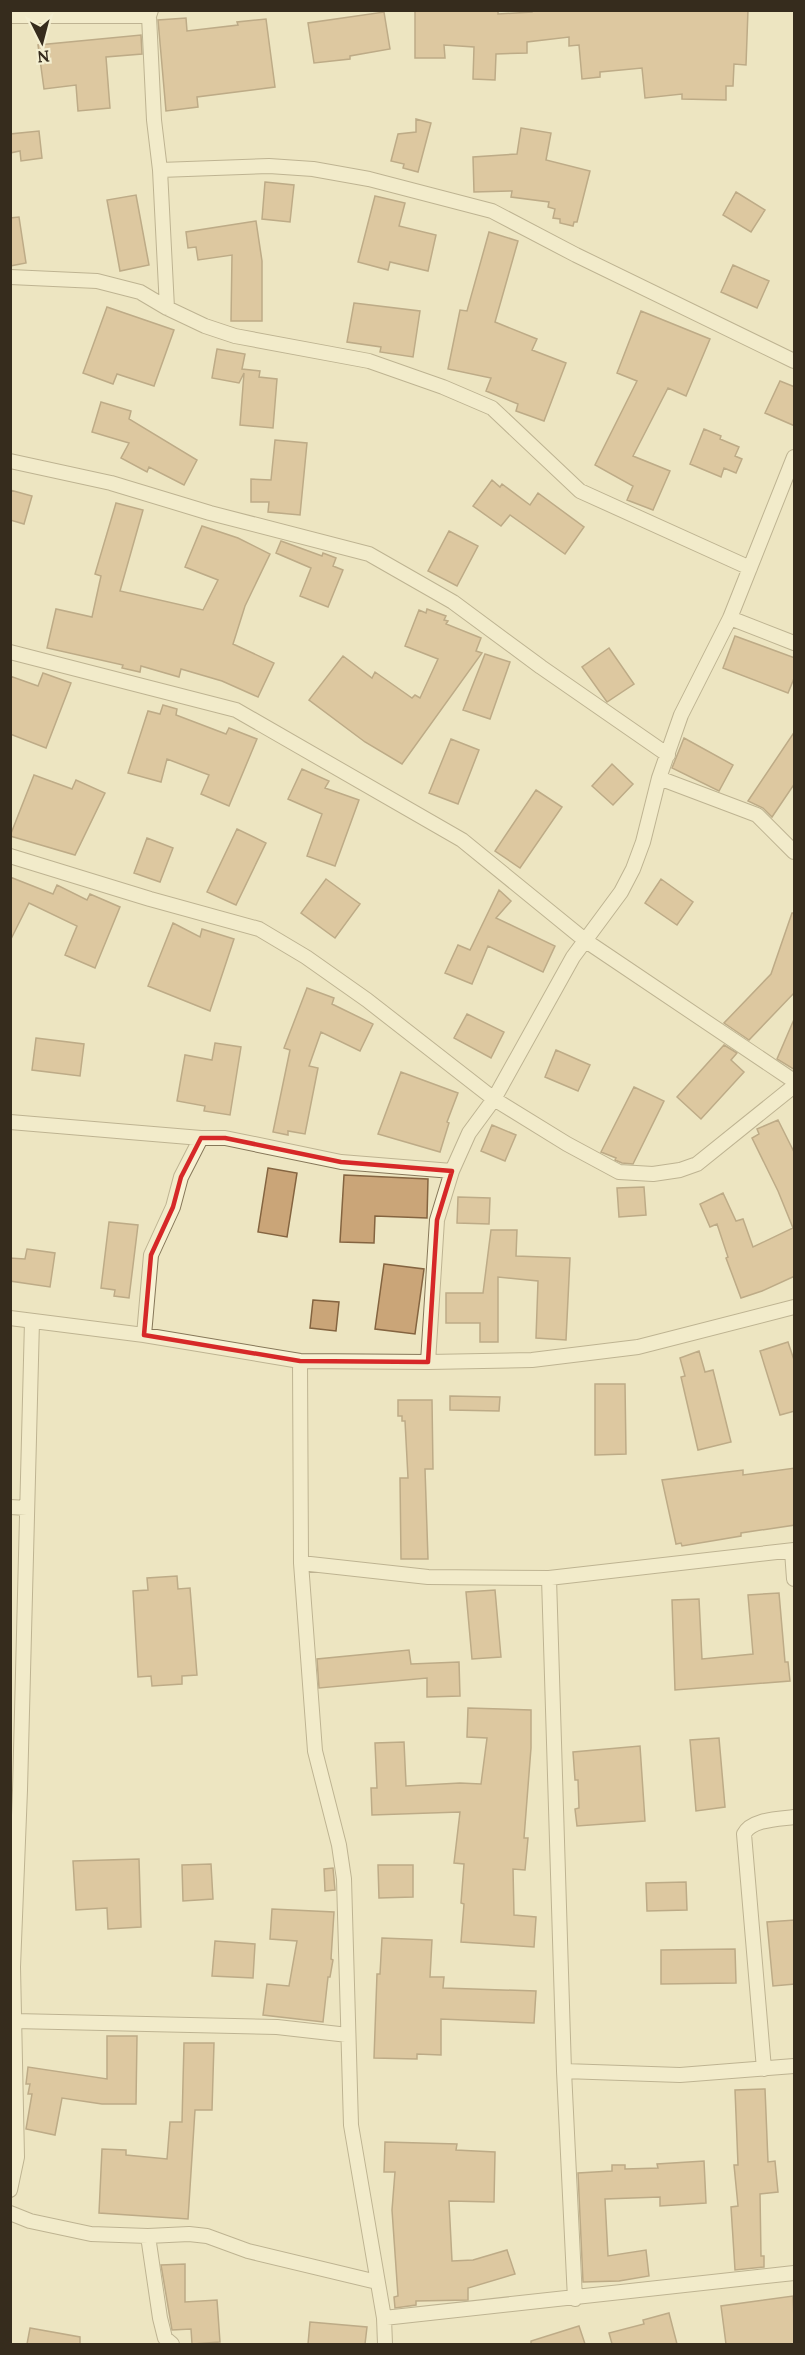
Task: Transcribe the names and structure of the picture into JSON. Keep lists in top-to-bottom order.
{
  "north": "bottom"
}
